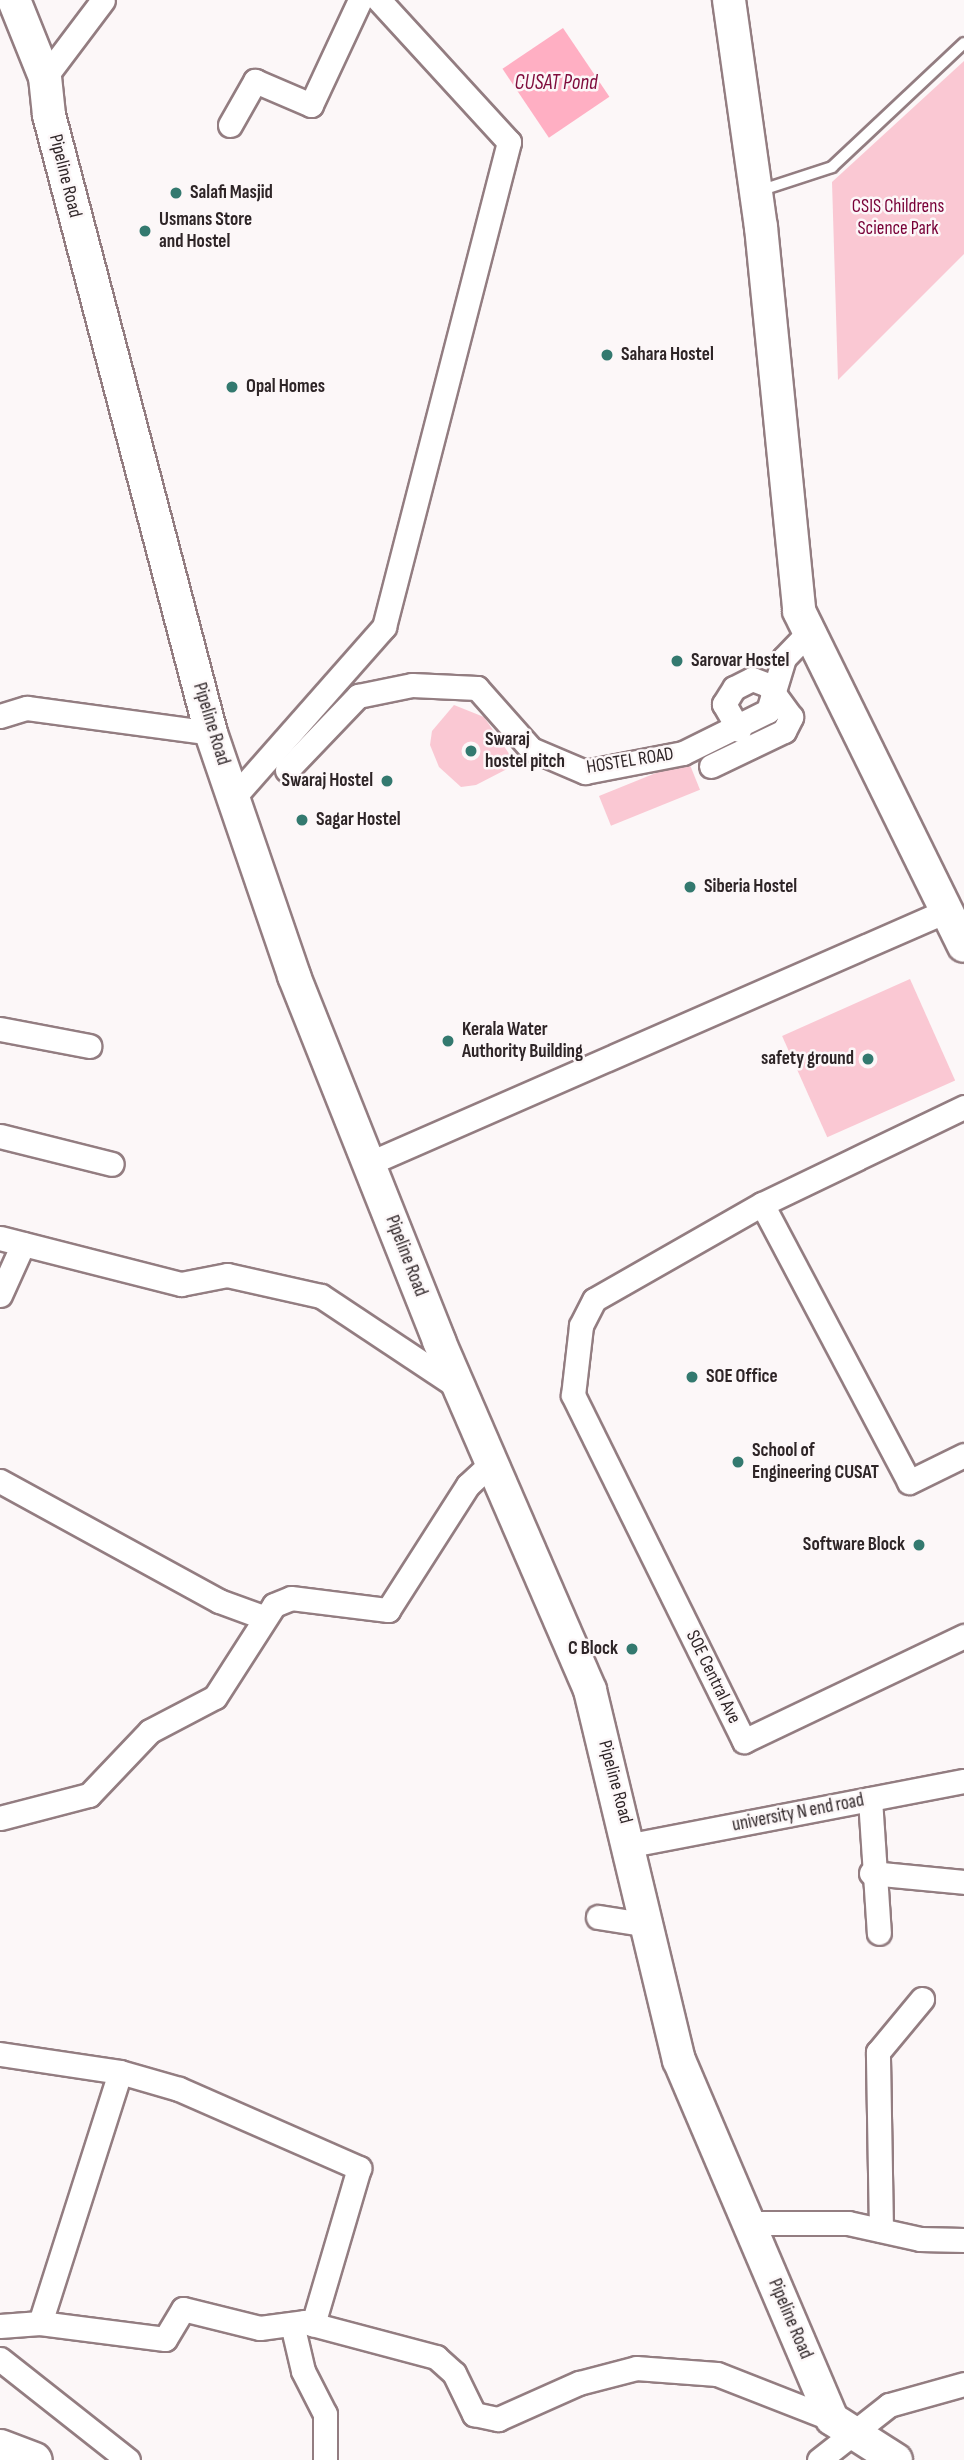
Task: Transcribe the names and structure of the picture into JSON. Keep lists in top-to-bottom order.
{
  "streets": {
    "street": [
      "Pipeline Road",
      "HOSTEL ROAD",
      "SOE Central Ave",
      "university N end road"
    ]
  },
  "crossings": [
    ["Pipeline Road", "university N end road"]
  ],
  "water": ["CUSAT Pond"],
  "parks": ["CSIS Childrens Science Park"],
  "places": [
    "Salafi Masjid",
    "Usmans Store and Hostel",
    "Sahara Hostel",
    "Opal Homes",
    "Sarovar Hostel",
    "Swaraj hostel pitch",
    "Swaraj Hostel",
    "Sagar Hostel",
    "Siberia Hostel",
    "Kerala Water Authority Building",
    "safety ground",
    "SOE Office",
    "School of Engineering CUSAT",
    "Software Block",
    "C Block"
  ]
}
